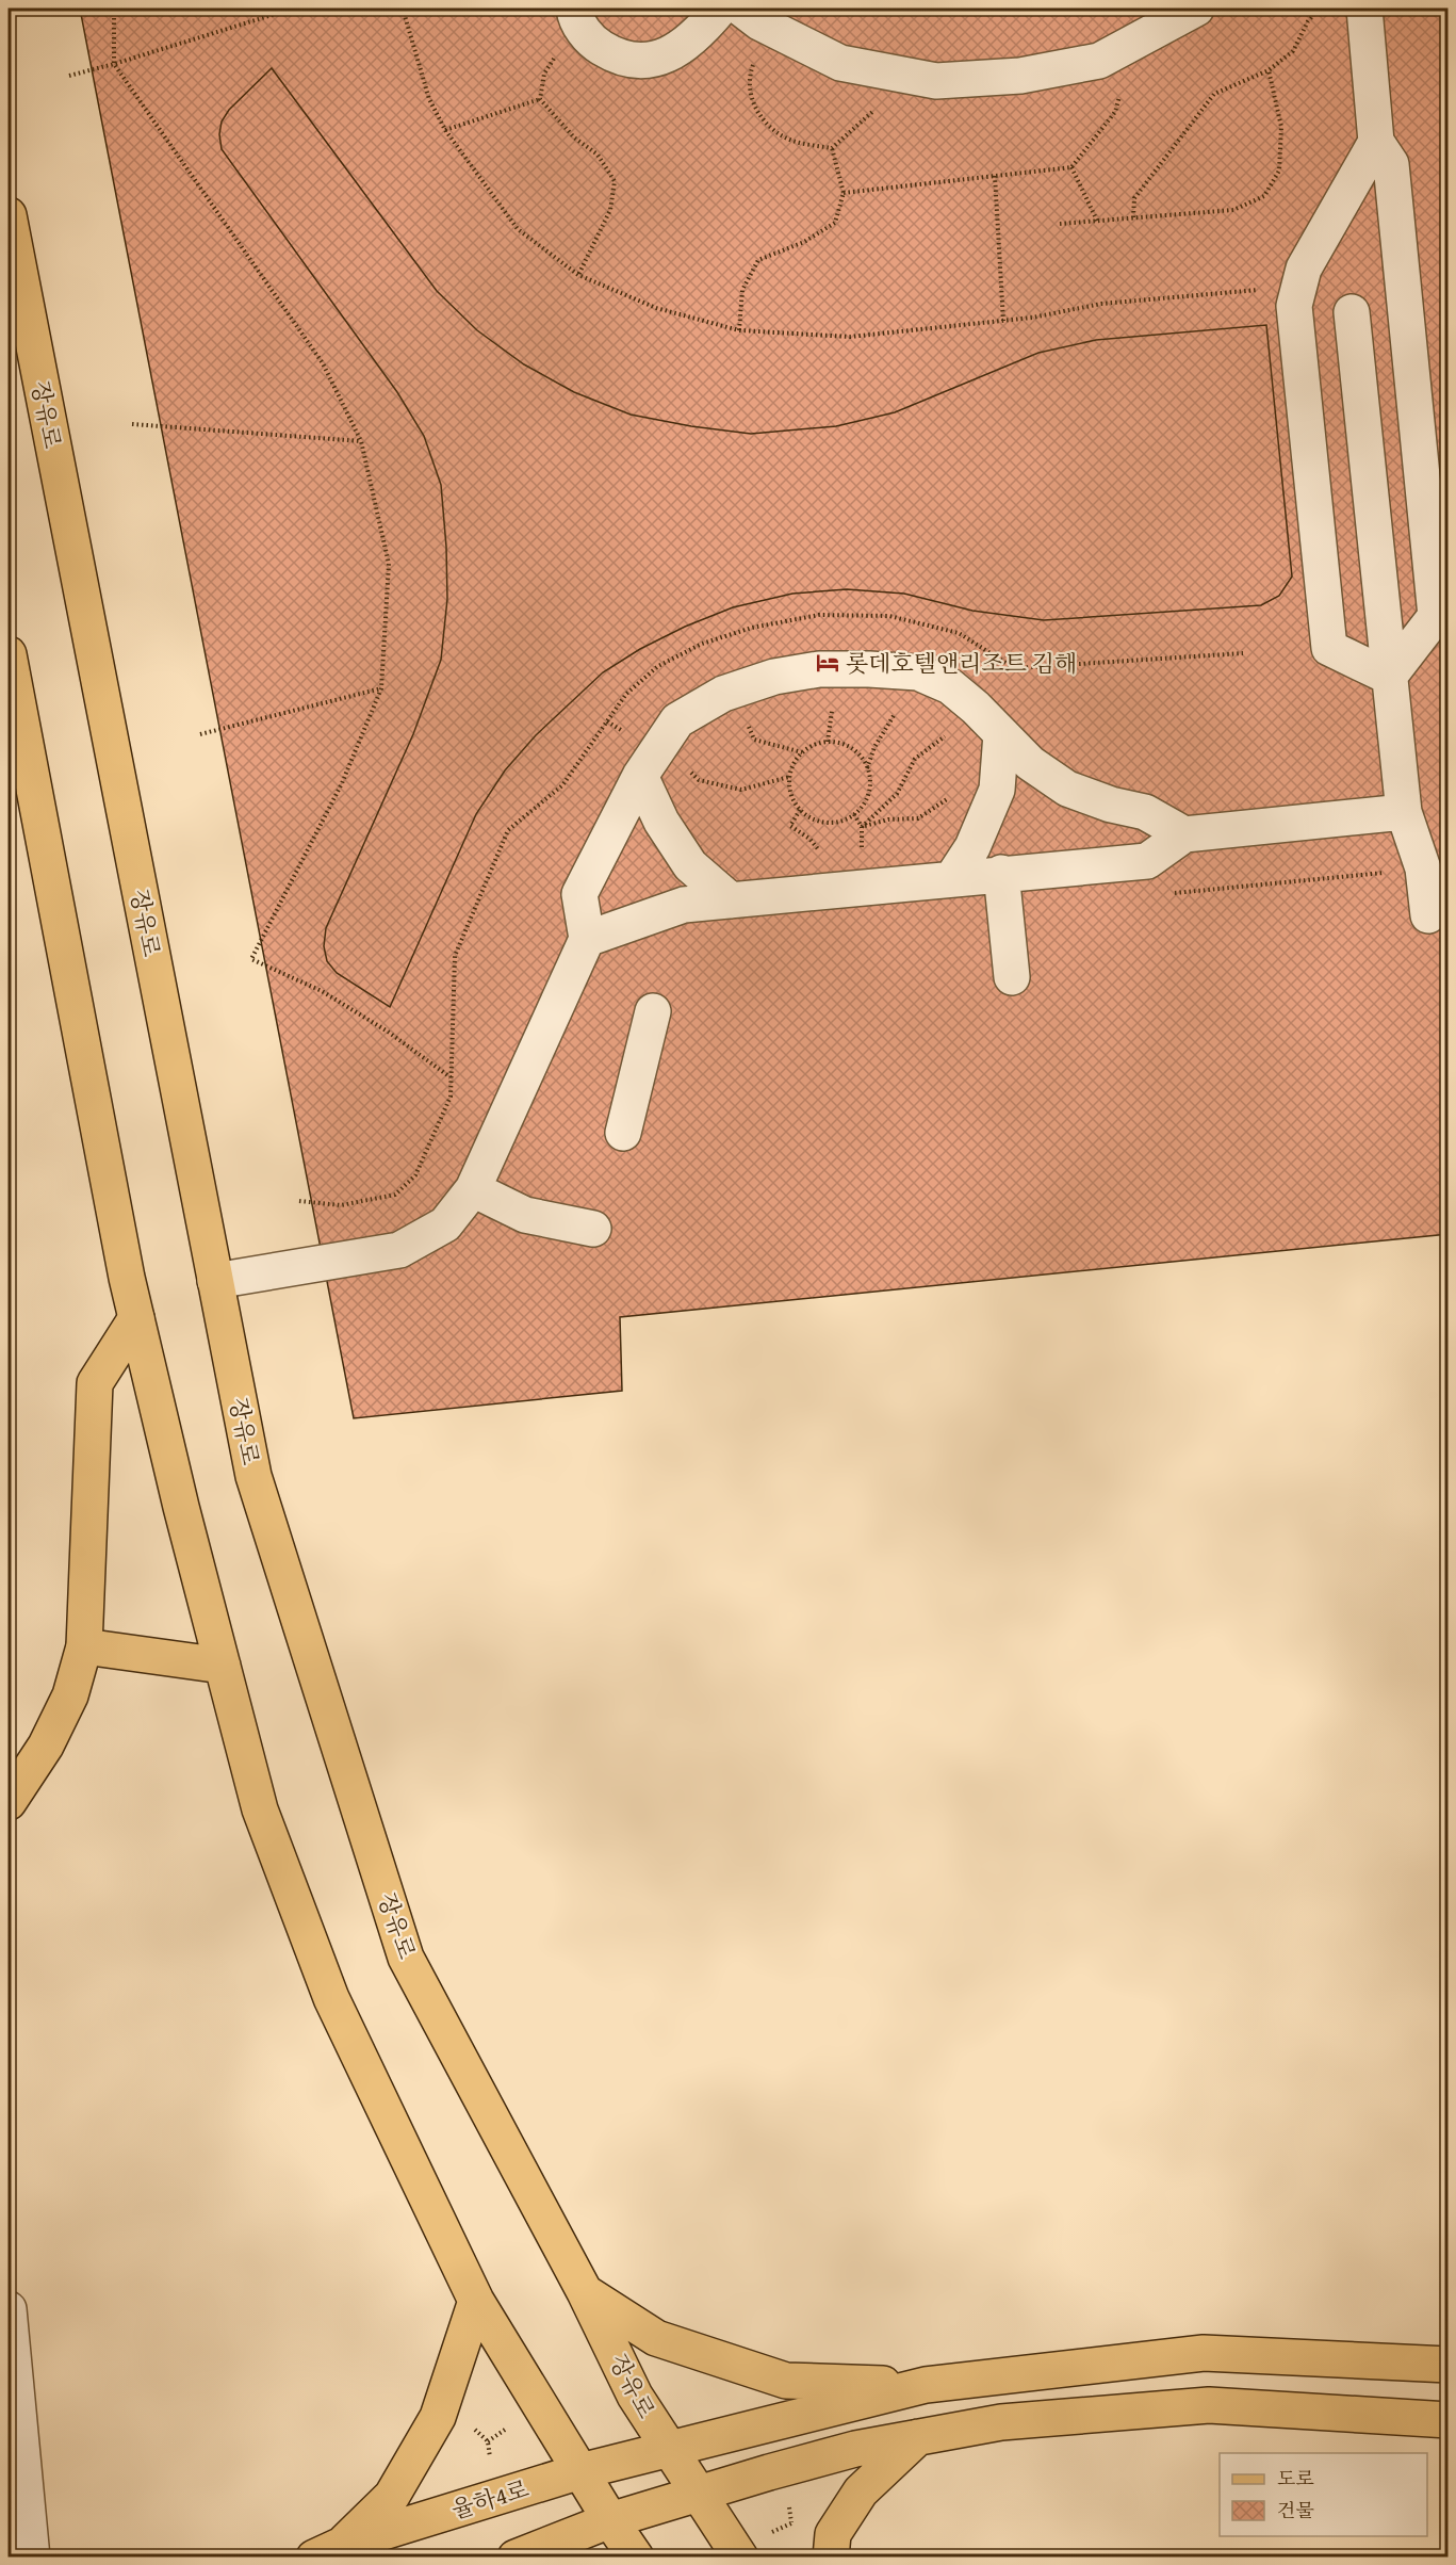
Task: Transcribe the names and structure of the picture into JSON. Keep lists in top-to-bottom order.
{
  "streets": {
    "main road": ["장유로", "율하4로"]
  },
  "crossings": [
    ["장유로", "율하4로"]
  ],
  "places": {
    "hotel": ["롯데호텔앤리조트 김해"]
  },
  "legend": ["도로", "건물"]
}
